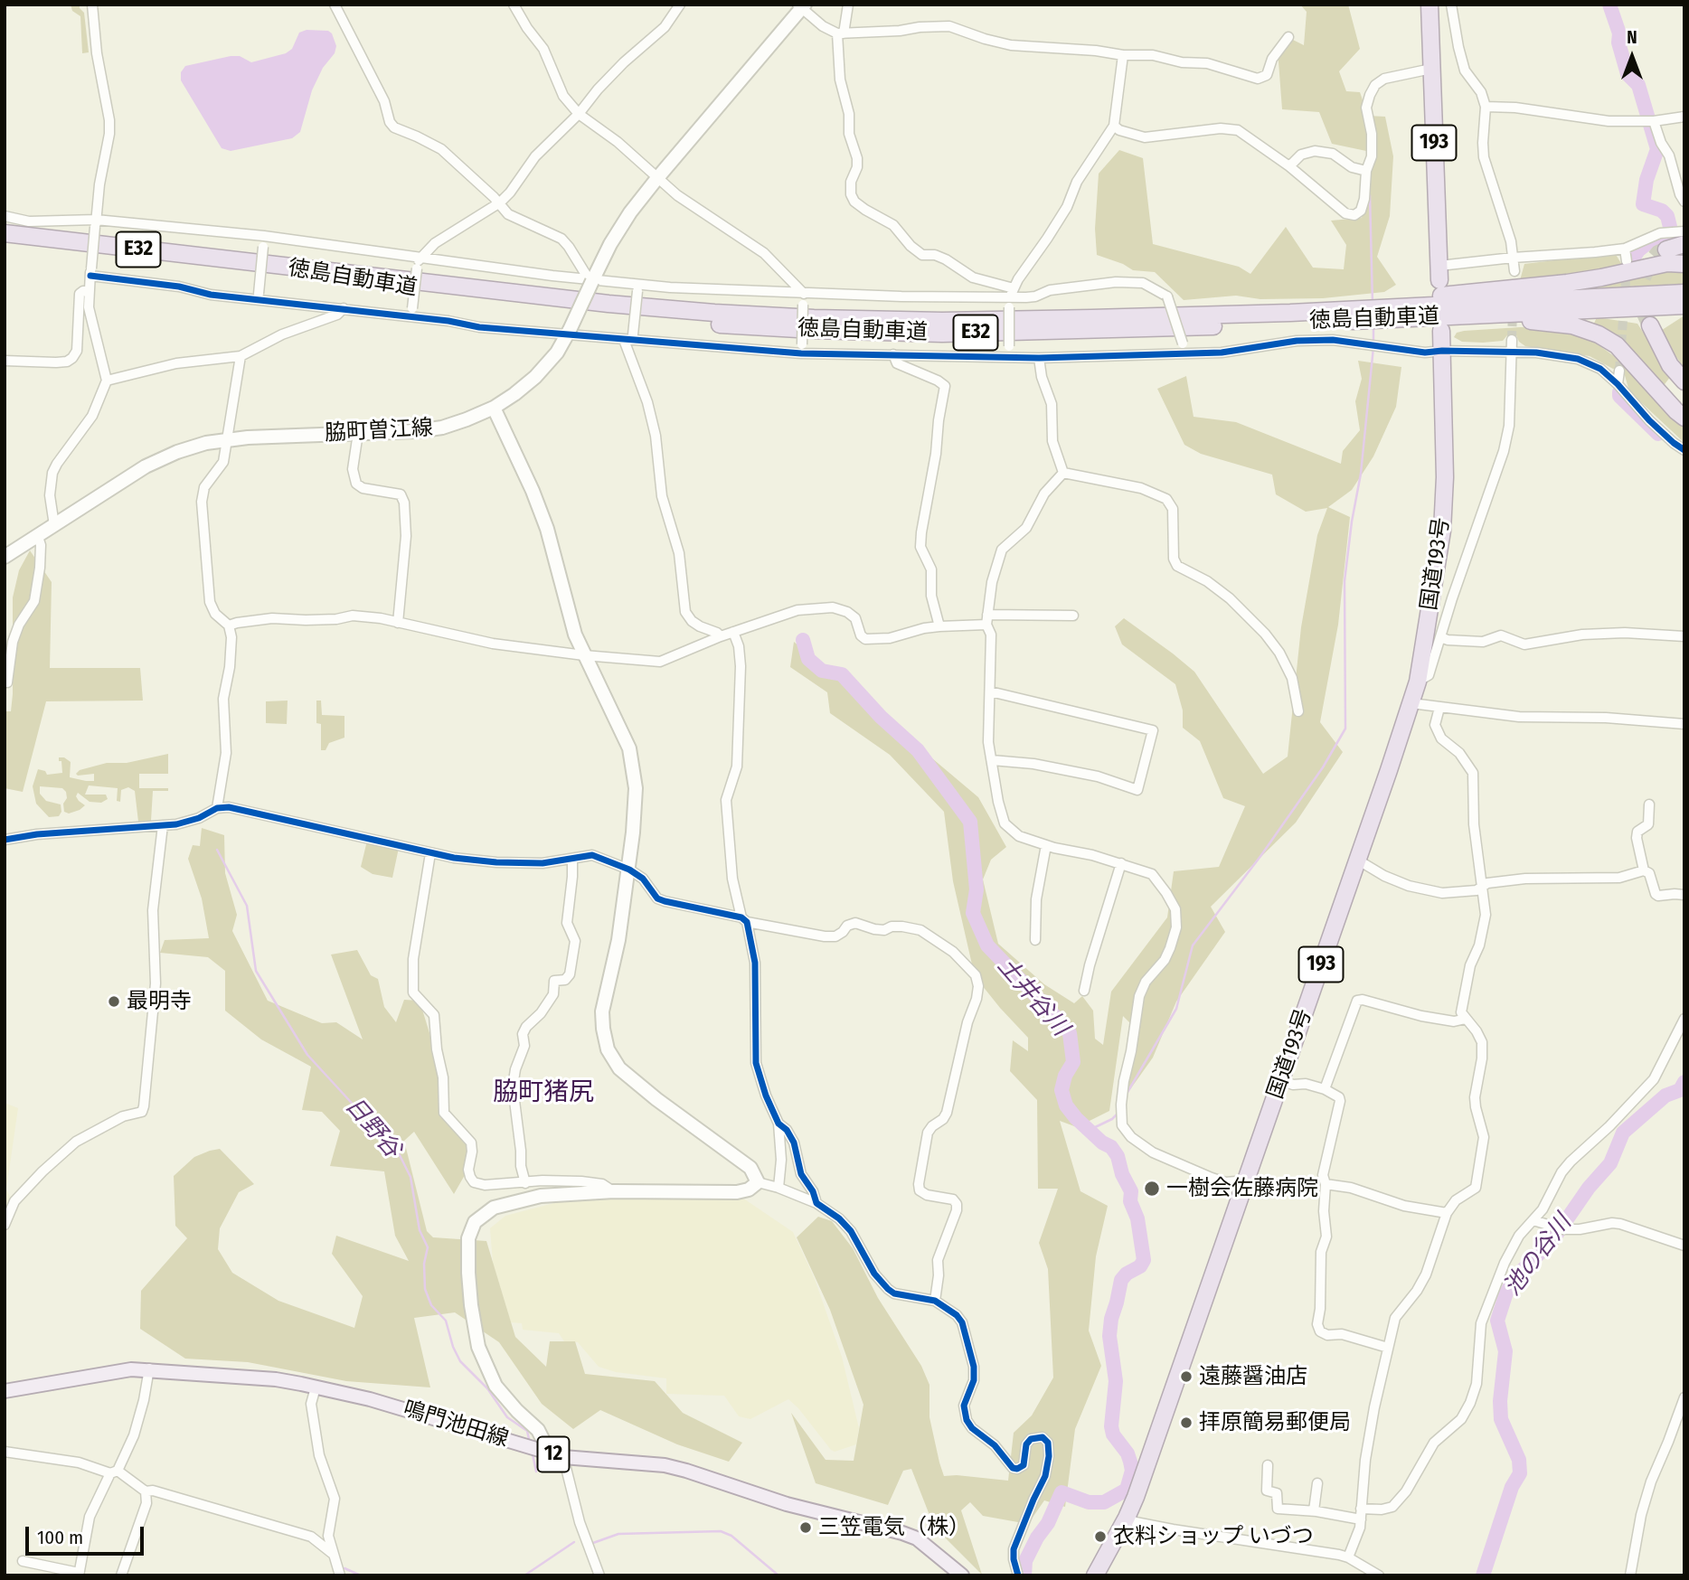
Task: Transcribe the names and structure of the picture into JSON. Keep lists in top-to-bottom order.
{
  "streets": {
    "highway": [
      "193",
      "E32",
      "徳島自動車道",
      "国道193号"
    ],
    "main road": ["鳴門池田線", "12"],
    "street": ["脇町曽江線"]
  },
  "districts": ["脇町猪尻"],
  "water": ["土井谷川", "日野谷", "池の谷川"],
  "places": [
    "最明寺",
    "一樹会佐藤病院",
    "遠藤醤油店",
    "拝原簡易郵便局",
    "三笠電気（株）",
    "衣料ショップ いづつ"
  ],
  "scale_bar": "100 m",
  "north": "top"
}
